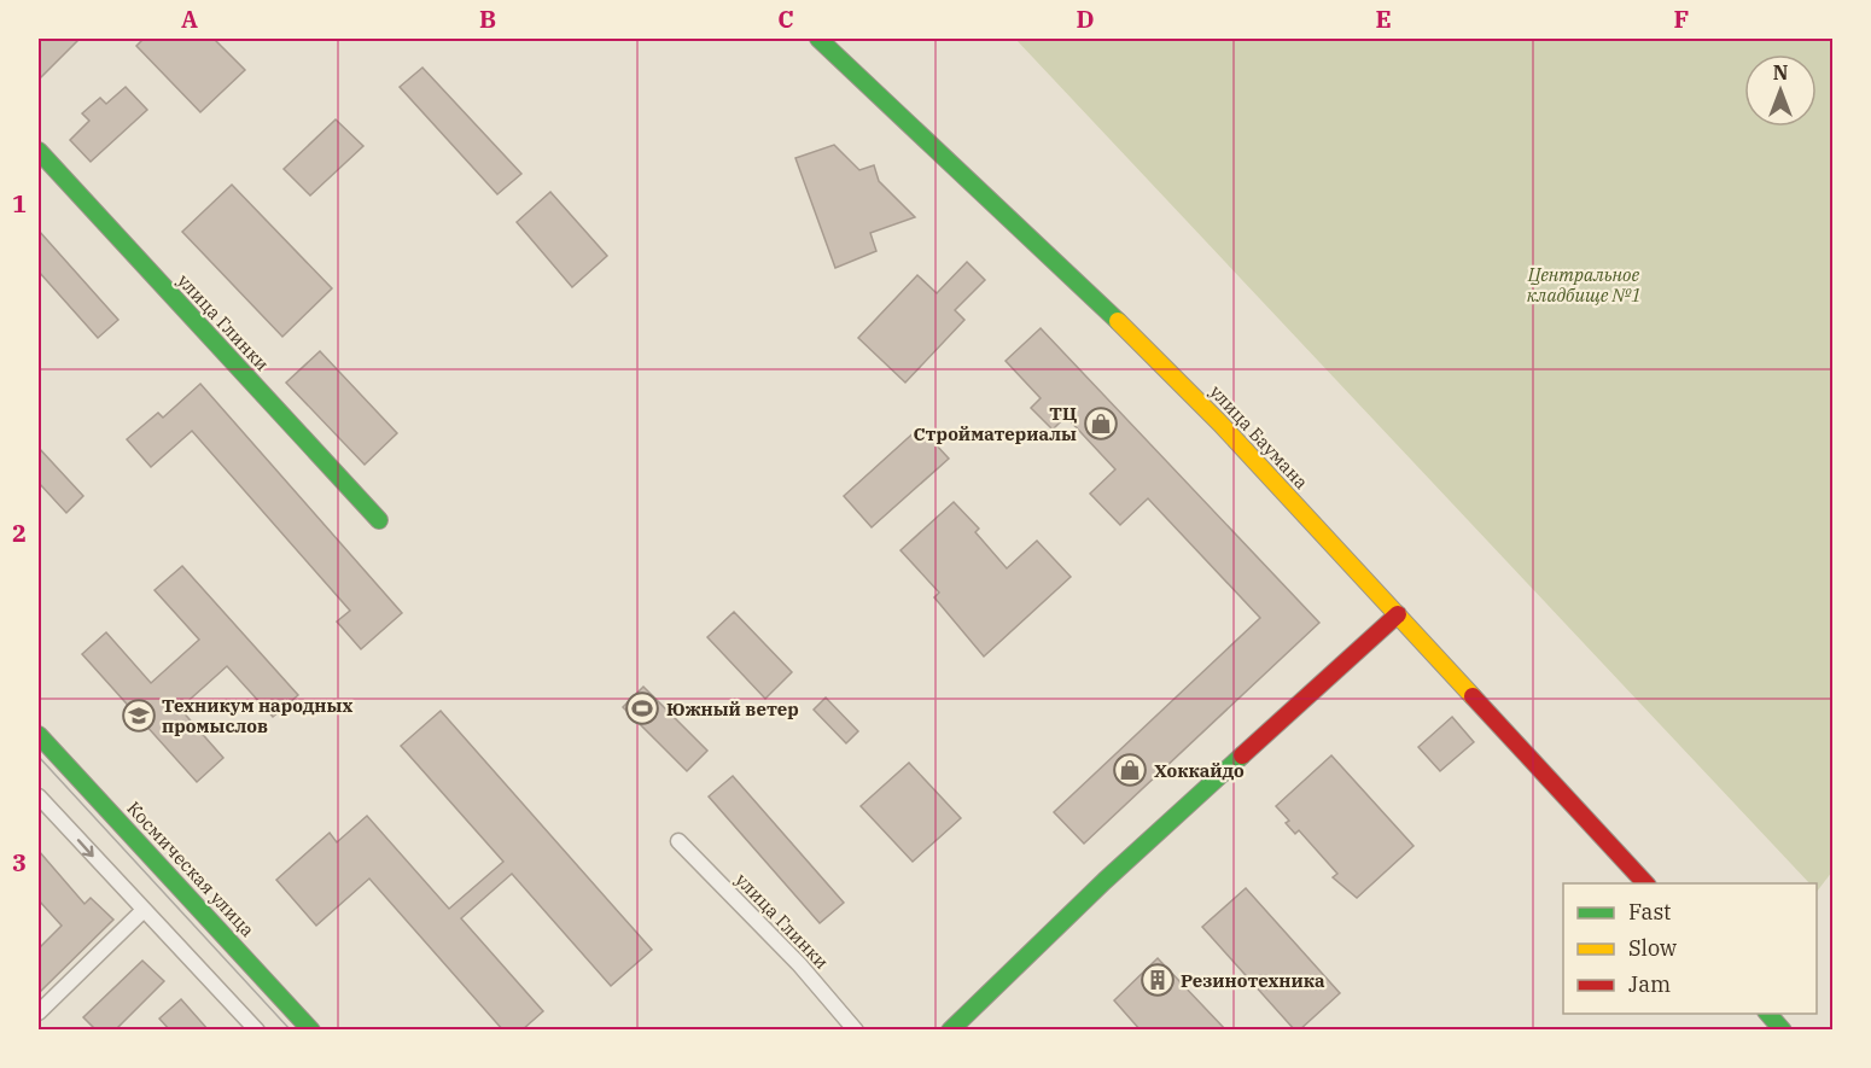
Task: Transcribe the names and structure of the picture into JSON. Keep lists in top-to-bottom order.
{
  "streets": {
    "main road": ["улица Глинки", "улица Баумана", "Космическая улица"]
  },
  "parks": ["Центральное кладбище №1"],
  "places": {
    "shop": ["ТЦ Стройматериалы", "Хоккайдо"],
    "sports": ["Южный ветер"],
    "school or university": ["Техникум народных промыслов"],
    "building": ["Резинотехника"]
  },
  "legend": ["Fast", "Slow", "Jam"],
  "north": "top",
  "grid": {
    "columns": [
      "A",
      "B",
      "C",
      "D",
      "E",
      "F"
    ],
    "rows": ["1", "2", "3"]
  }
}
